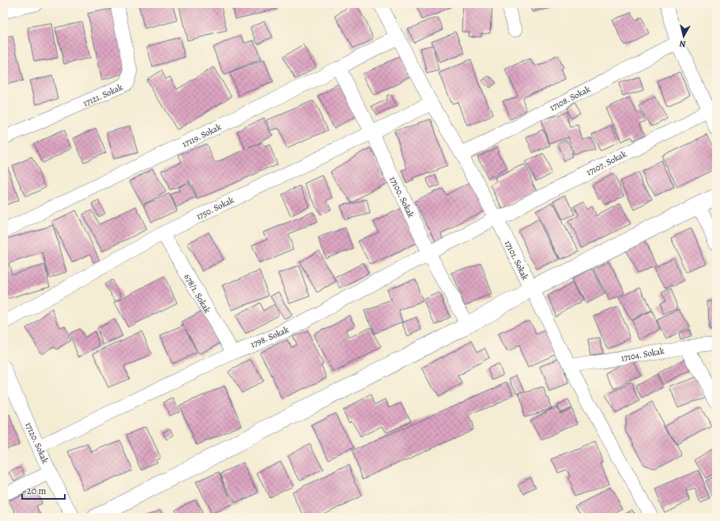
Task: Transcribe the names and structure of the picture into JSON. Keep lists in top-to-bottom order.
{
  "streets": {
    "street": [
      "17121. Sokak",
      "17108. Sokak",
      "17119. Sokak",
      "17107. Sokak",
      "17100. Sokak",
      "1750. Sokak",
      "17101. Sokak",
      "678/1. Sokak",
      "1798. Sokak",
      "17104. Sokak",
      "17120. Sokak"
    ]
  },
  "crossings": [
    ["17108. Sokak", "17101. Sokak"],
    ["17119. Sokak", "17100. Sokak"],
    ["17119. Sokak", "17101. Sokak"],
    ["17107. Sokak", "17101. Sokak"],
    ["17107. Sokak", "1798. Sokak"],
    ["17100. Sokak", "1750. Sokak"],
    ["17100. Sokak", "1798. Sokak"],
    ["1750. Sokak", "17101. Sokak"],
    ["1750. Sokak", "678/1. Sokak"],
    ["17101. Sokak", "1798. Sokak"],
    ["17101. Sokak", "17104. Sokak"],
    ["678/1. Sokak", "1798. Sokak"],
    ["1798. Sokak", "17120. Sokak"]
  ],
  "scale_bar": "20 m",
  "north": "bottom"
}
